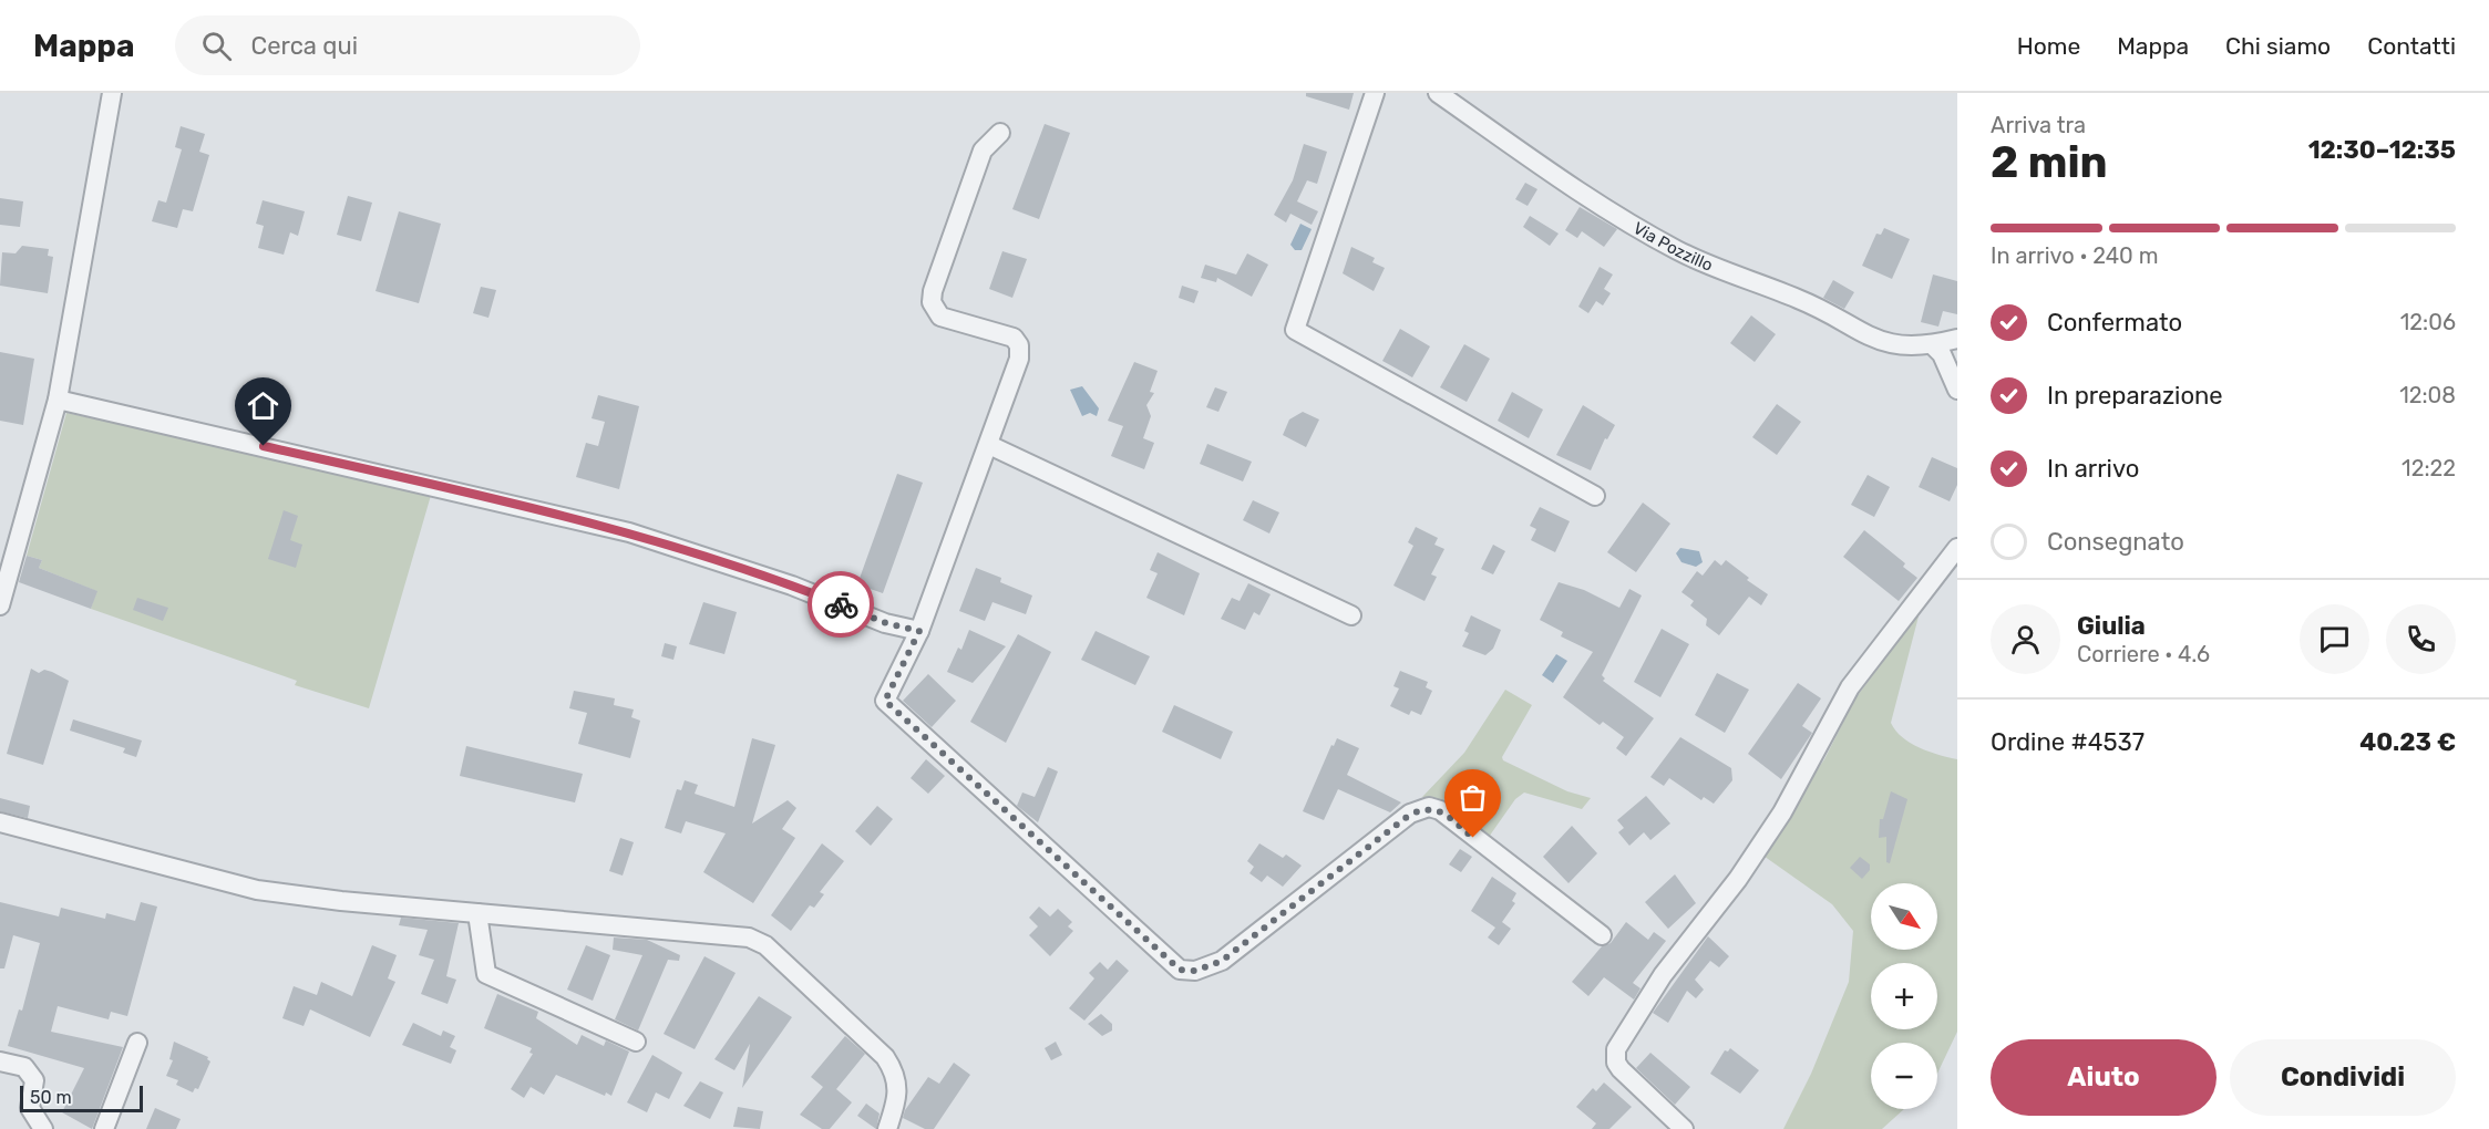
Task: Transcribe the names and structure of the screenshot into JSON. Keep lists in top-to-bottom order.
{
  "streets": {
    "street": ["Via Pozzillo"]
  },
  "scale_bar": "50 m",
  "north": "bottom right",
  "page": {
    "header": "Mappa",
    "search": "Cerca qui",
    "nav": [
      "Home",
      "Mappa",
      "Chi siamo",
      "Contatti"
    ],
    "heading": ["2 min", "Arriva tra", "12:30–12:35"],
    "panel": [
      "Giulia",
      "Corriere · 4.6",
      "Ordine #4537",
      "40.23 €"
    ],
    "bar": "In arrivo · 240 m",
    "list": [
      ["Confermato", "12:06"],
      ["In preparazione", "12:08"],
      ["In arrivo", "12:22"],
      "Consegnato"
    ],
    "map_buttons": ["+", "−"],
    "buttons": ["Aiuto", "Condividi"],
    "scale": "50 m"
  }
}
